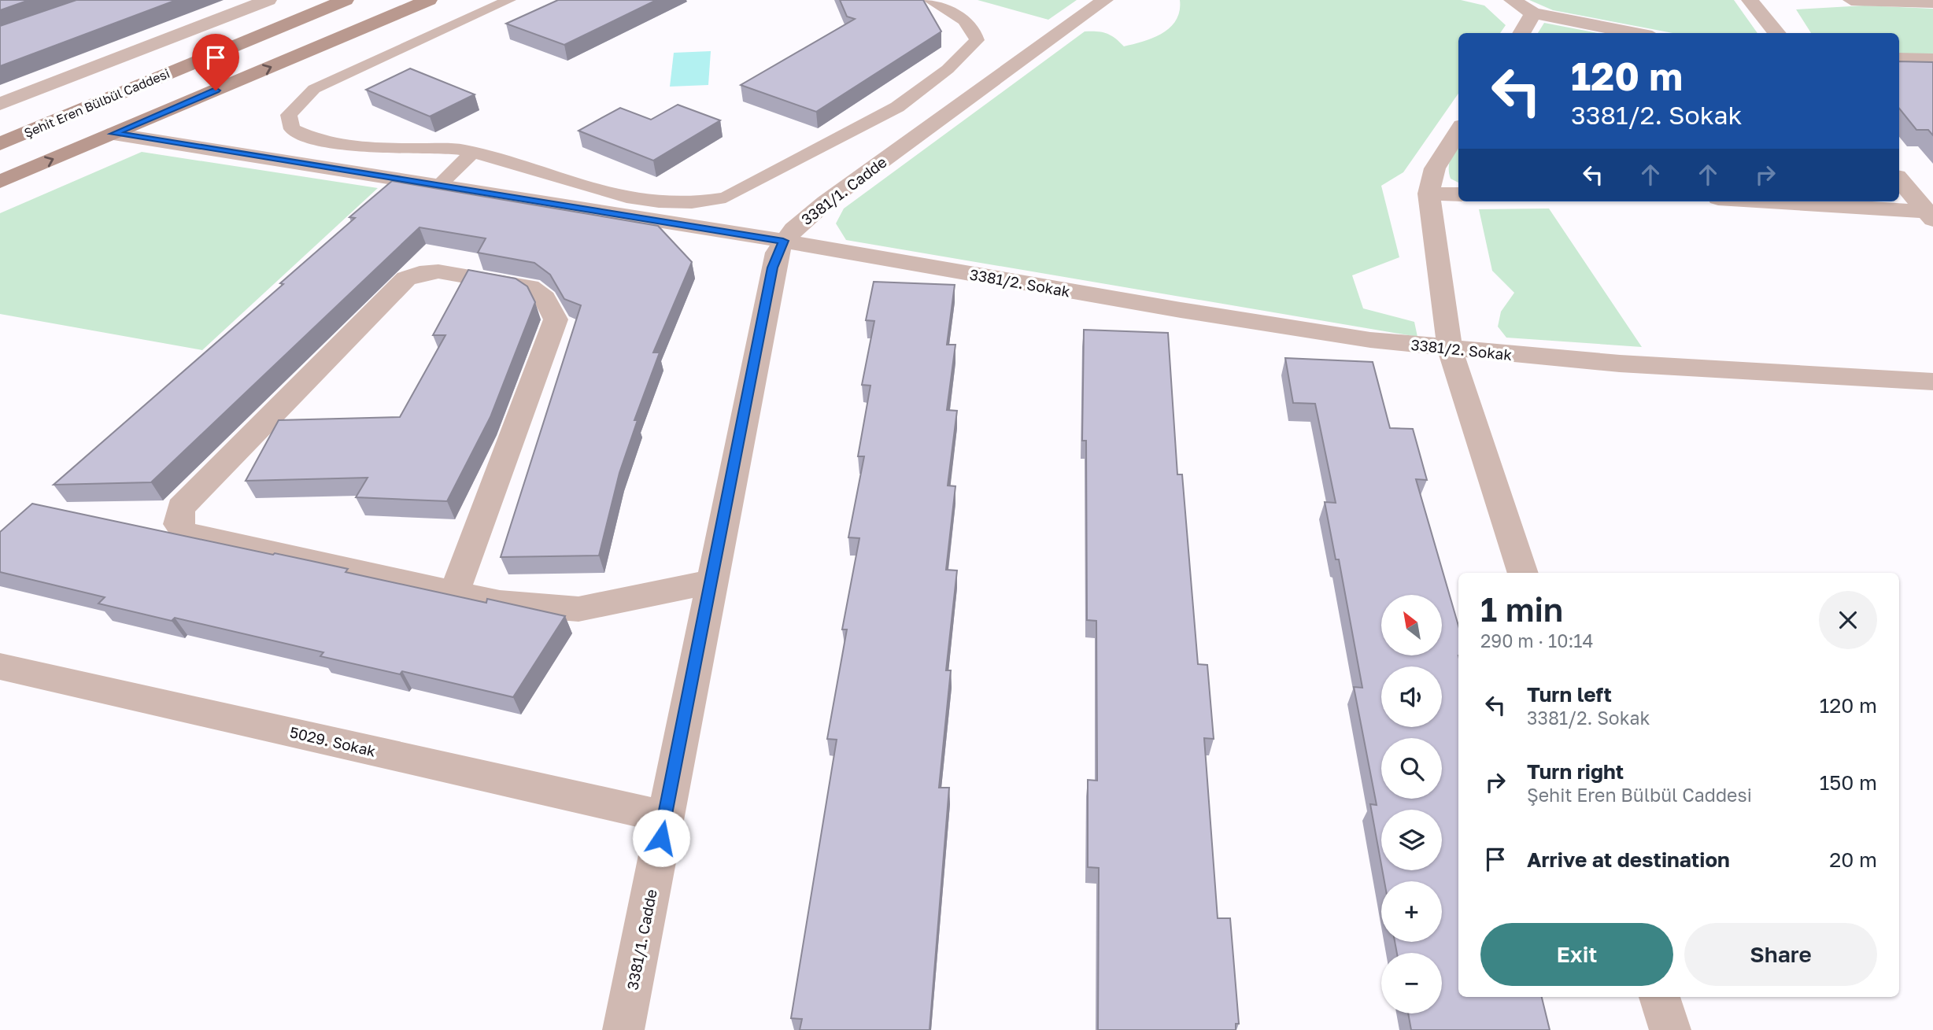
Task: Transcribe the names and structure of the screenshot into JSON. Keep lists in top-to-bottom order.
{
  "streets": {
    "main road": ["Şehit Eren Bülbül Caddesi"],
    "street": ["3381/1. Cadde", "3381/2. Sokak", "5029. Sokak"]
  },
  "crossings": [
    ["3381/1. Cadde", "3381/2. Sokak"],
    ["3381/1. Cadde", "5029. Sokak"]
  ],
  "north": "top left",
  "page": {
    "turn": ["120 m", "3381/2. Sokak"],
    "heading": ["1 min", "290 m · 10:14"],
    "map_buttons": ["+", "−"],
    "list": [
      {
        "name": "Turn left",
        "note": "3381/2. Sokak",
        "value": "120 m"
      },
      {
        "name": "Turn right",
        "note": "Şehit Eren Bülbül Caddesi",
        "value": "150 m"
      },
      {
        "name": "Arrive at destination",
        "value": "20 m"
      }
    ],
    "buttons": ["Exit", "Share"]
  }
}
